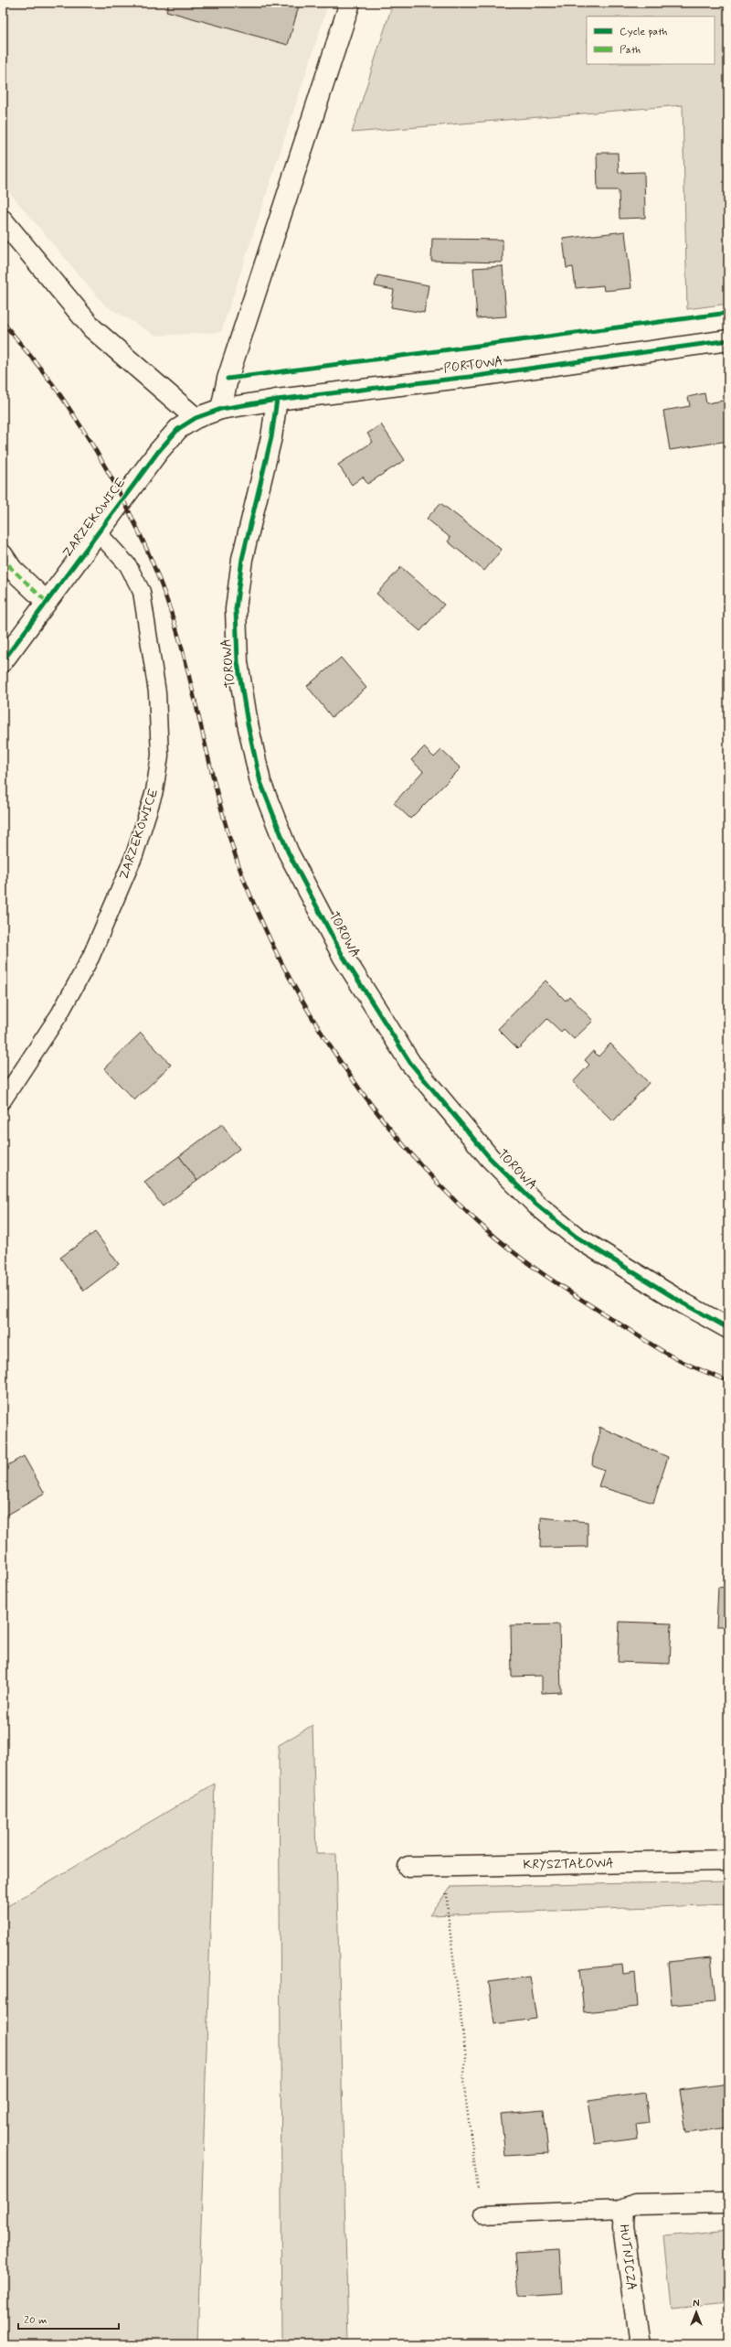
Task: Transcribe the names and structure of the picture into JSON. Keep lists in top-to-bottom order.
{
  "streets": {
    "street": [
      "PORTOWA",
      "ZARZEKOWICE",
      "TOROWA",
      "KRYSZTAŁOWA",
      "HUTNICZA"
    ]
  },
  "crossings": [
    ["PORTOWA", "ZARZEKOWICE"],
    ["PORTOWA", "TOROWA"]
  ],
  "legend": ["Cycle path", "Path"],
  "scale_bar": "20 m",
  "north": "top"
}
